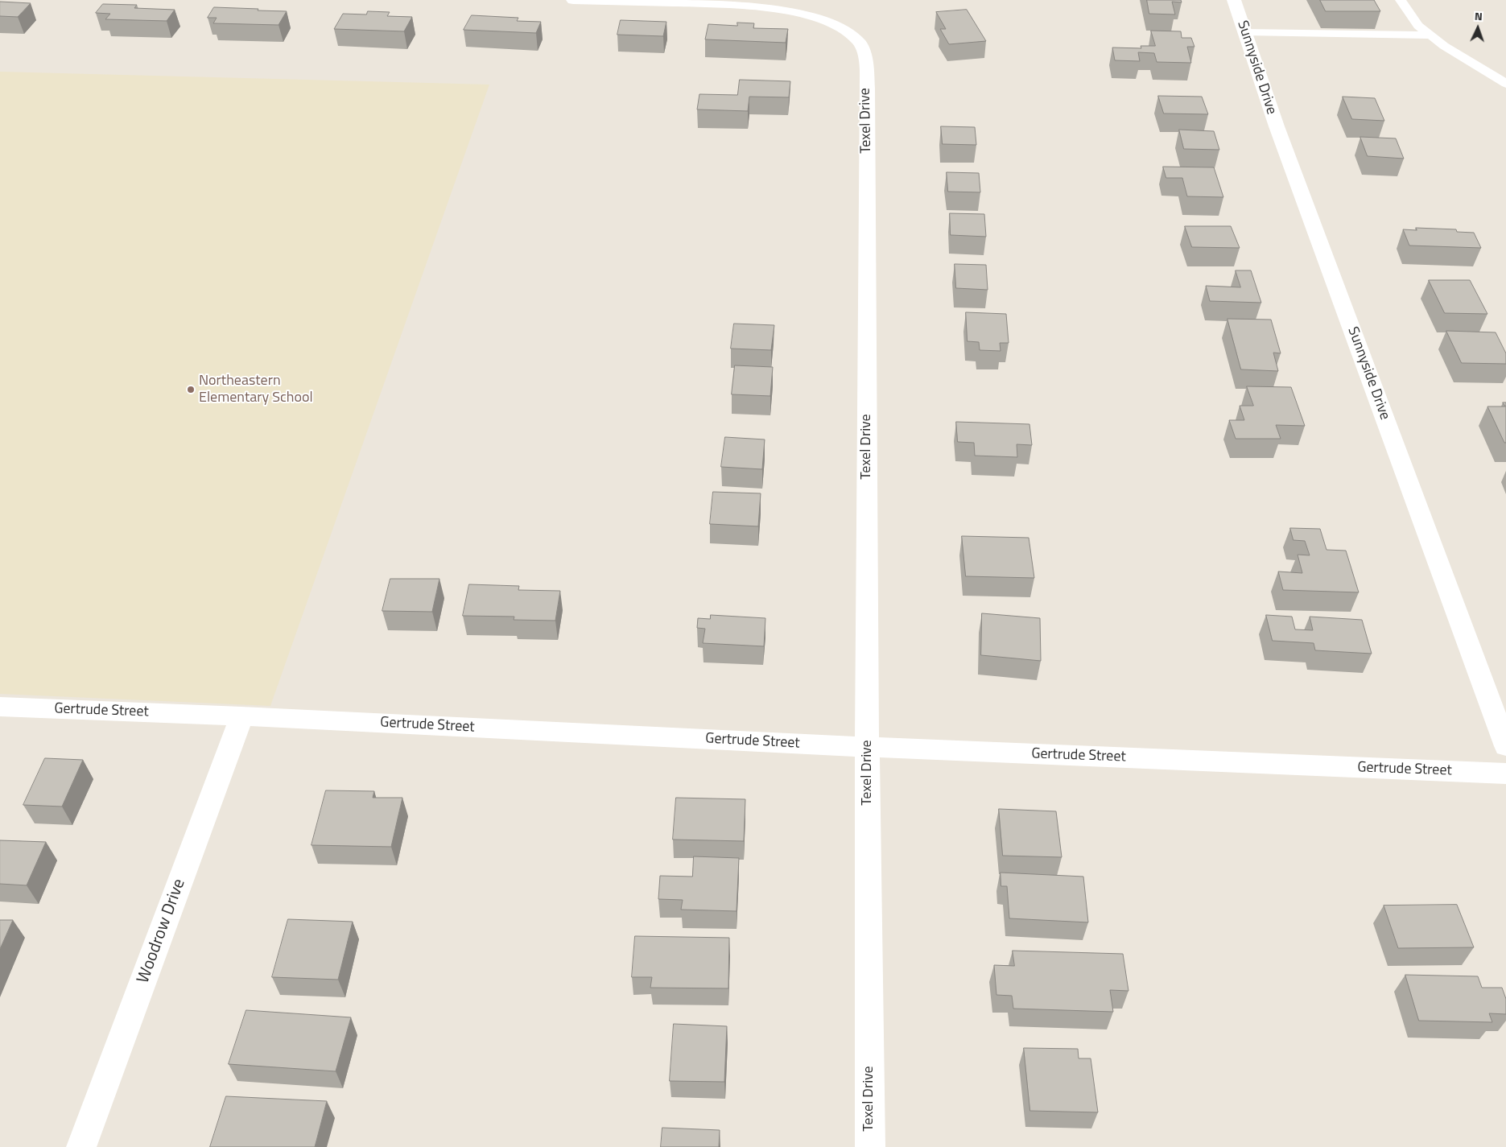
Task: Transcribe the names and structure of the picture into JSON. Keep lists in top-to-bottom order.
{
  "streets": {
    "street": [
      "Sunnyside Drive",
      "Texel Drive",
      "Gertrude Street",
      "Woodrow Drive"
    ]
  },
  "crossings": [
    ["Texel Drive", "Gertrude Street"],
    ["Gertrude Street", "Woodrow Drive"]
  ],
  "places": ["Northeastern Elementary School"],
  "north": "top"
}
